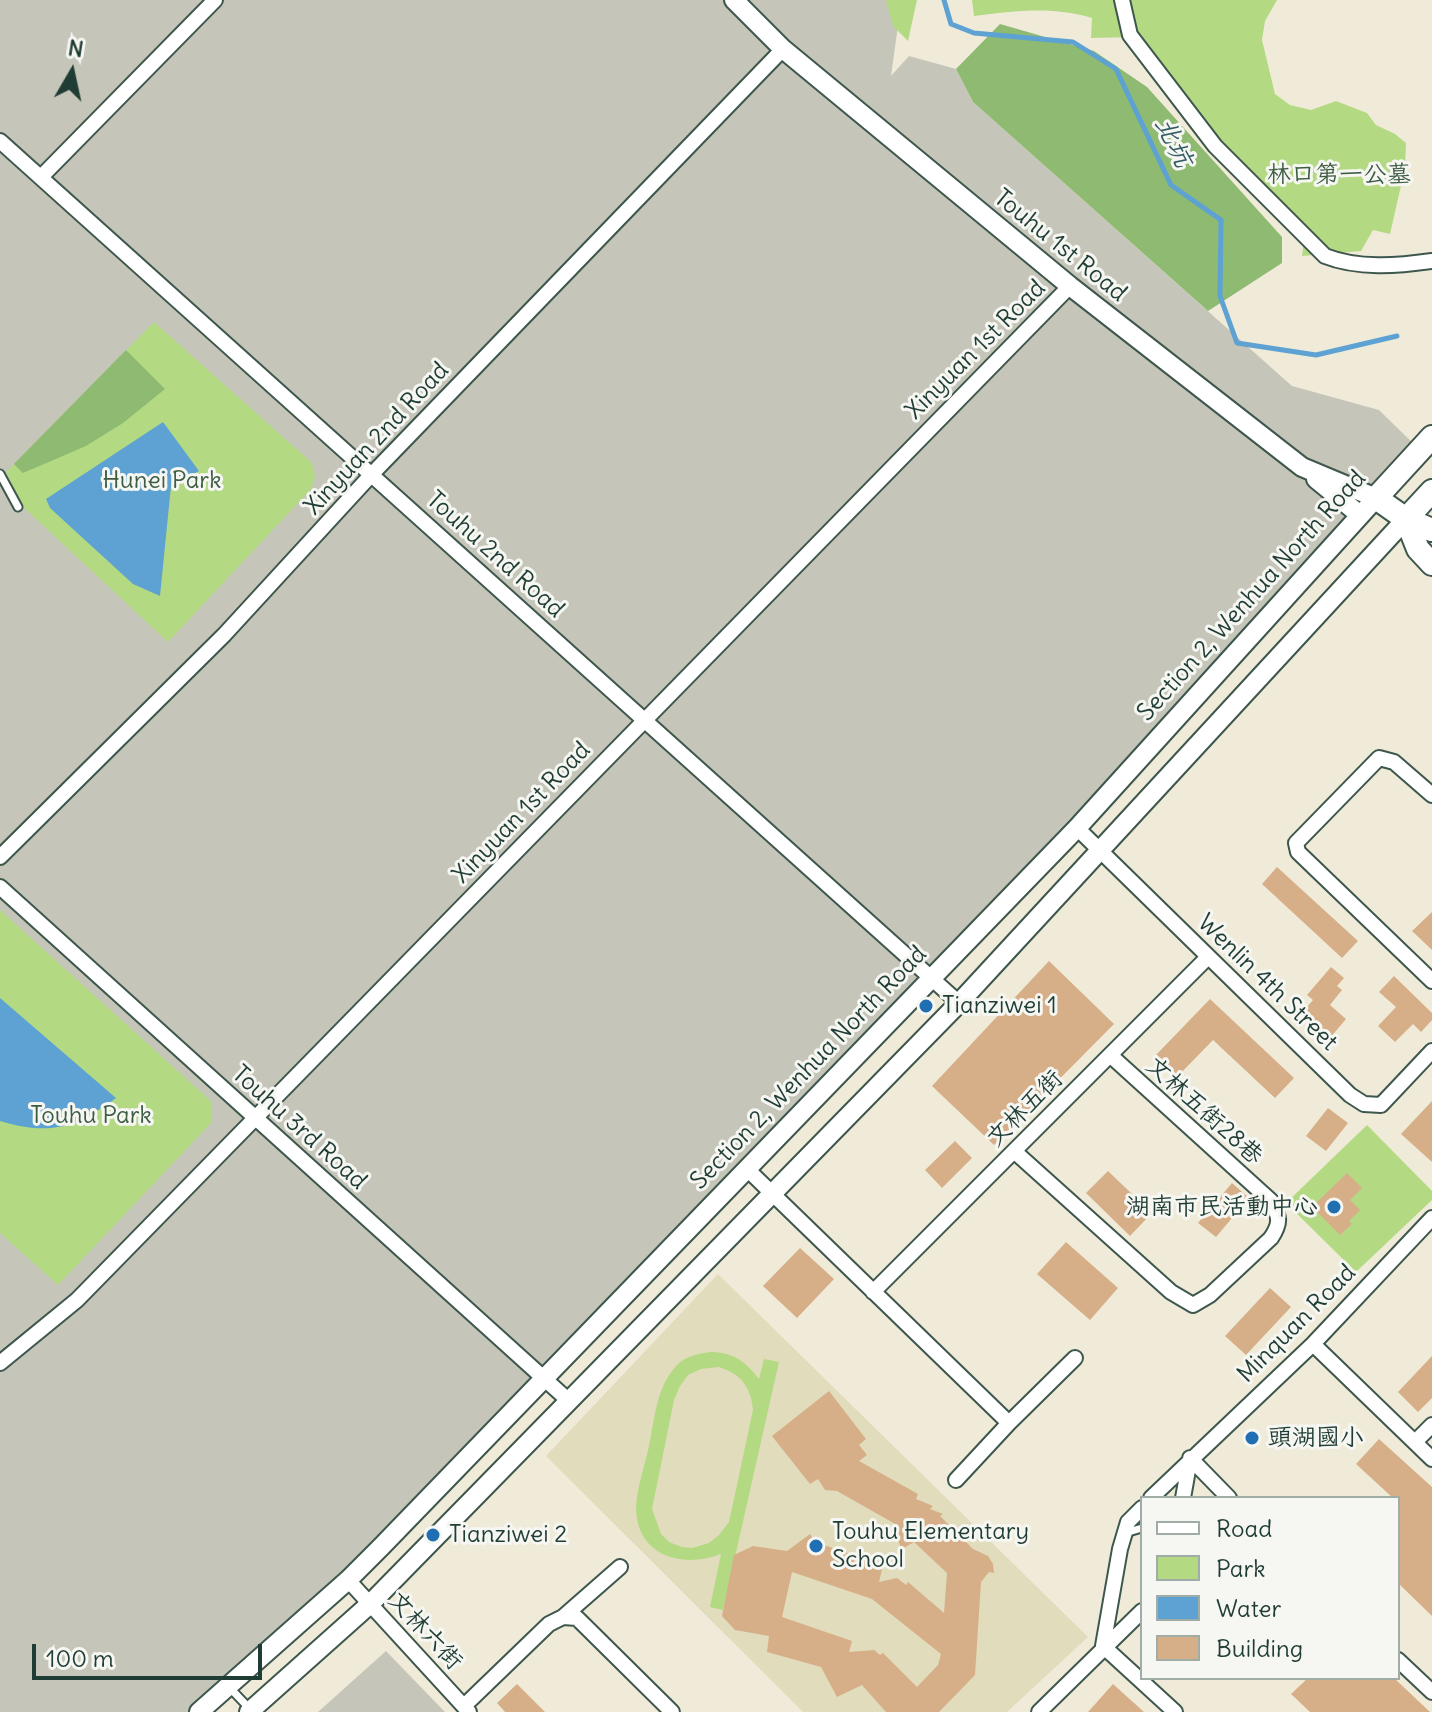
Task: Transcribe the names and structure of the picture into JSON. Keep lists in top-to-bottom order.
{
  "streets": {
    "main road": ["Section 2, Wenhua North Road"],
    "street": [
      "Touhu 1st Road",
      "Xinyuan 1st Road",
      "Xinyuan 2nd Road",
      "Touhu 2nd Road",
      "Wenlin 4th Street",
      "文林五街",
      "文林五街28巷",
      "Touhu 3rd Road",
      "Minquan Road",
      "文林六街"
    ]
  },
  "crossings": [
    ["Touhu 1st Road", "Xinyuan 1st Road"],
    ["Touhu 1st Road", "Xinyuan 2nd Road"],
    ["Touhu 1st Road", "Section 2, Wenhua North Road"],
    ["Xinyuan 1st Road", "Touhu 2nd Road"],
    ["Xinyuan 1st Road", "Touhu 3rd Road"],
    ["Xinyuan 2nd Road", "Touhu 2nd Road"],
    ["Touhu 2nd Road", "Section 2, Wenhua North Road"],
    ["Section 2, Wenhua North Road", "Wenlin 4th Street"],
    ["Section 2, Wenhua North Road", "Touhu 3rd Road"],
    ["Section 2, Wenhua North Road", "文林六街"],
    ["Wenlin 4th Street", "文林五街"],
    ["文林五街", "文林五街28巷"]
  ],
  "water": ["北坑"],
  "parks": ["林口第一公墓", "Hunei Park", "Touhu Park"],
  "places": [
    "Tianziwei 1",
    "湖南市民活動中心",
    "頭湖國小",
    "Tianziwei 2",
    "Touhu Elementary School"
  ],
  "legend": [
    "Road",
    "Park",
    "Water",
    "Building"
  ],
  "scale_bar": "100 m",
  "north": "top"
}
